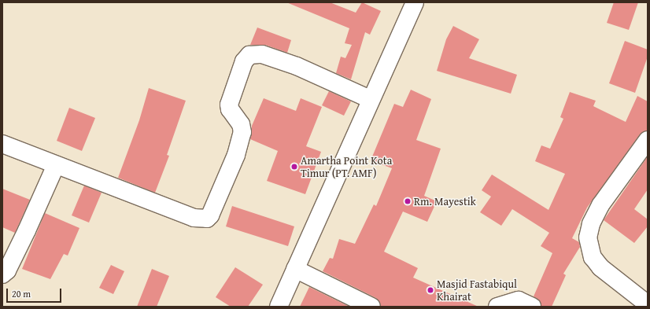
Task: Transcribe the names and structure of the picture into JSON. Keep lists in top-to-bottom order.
{
  "places": ["Amartha Point Kota Timur (PT. AMF)", "Rm. Mayestik", "Masjid Fastabiqul Khairat"],
  "scale_bar": "20 m"
}
